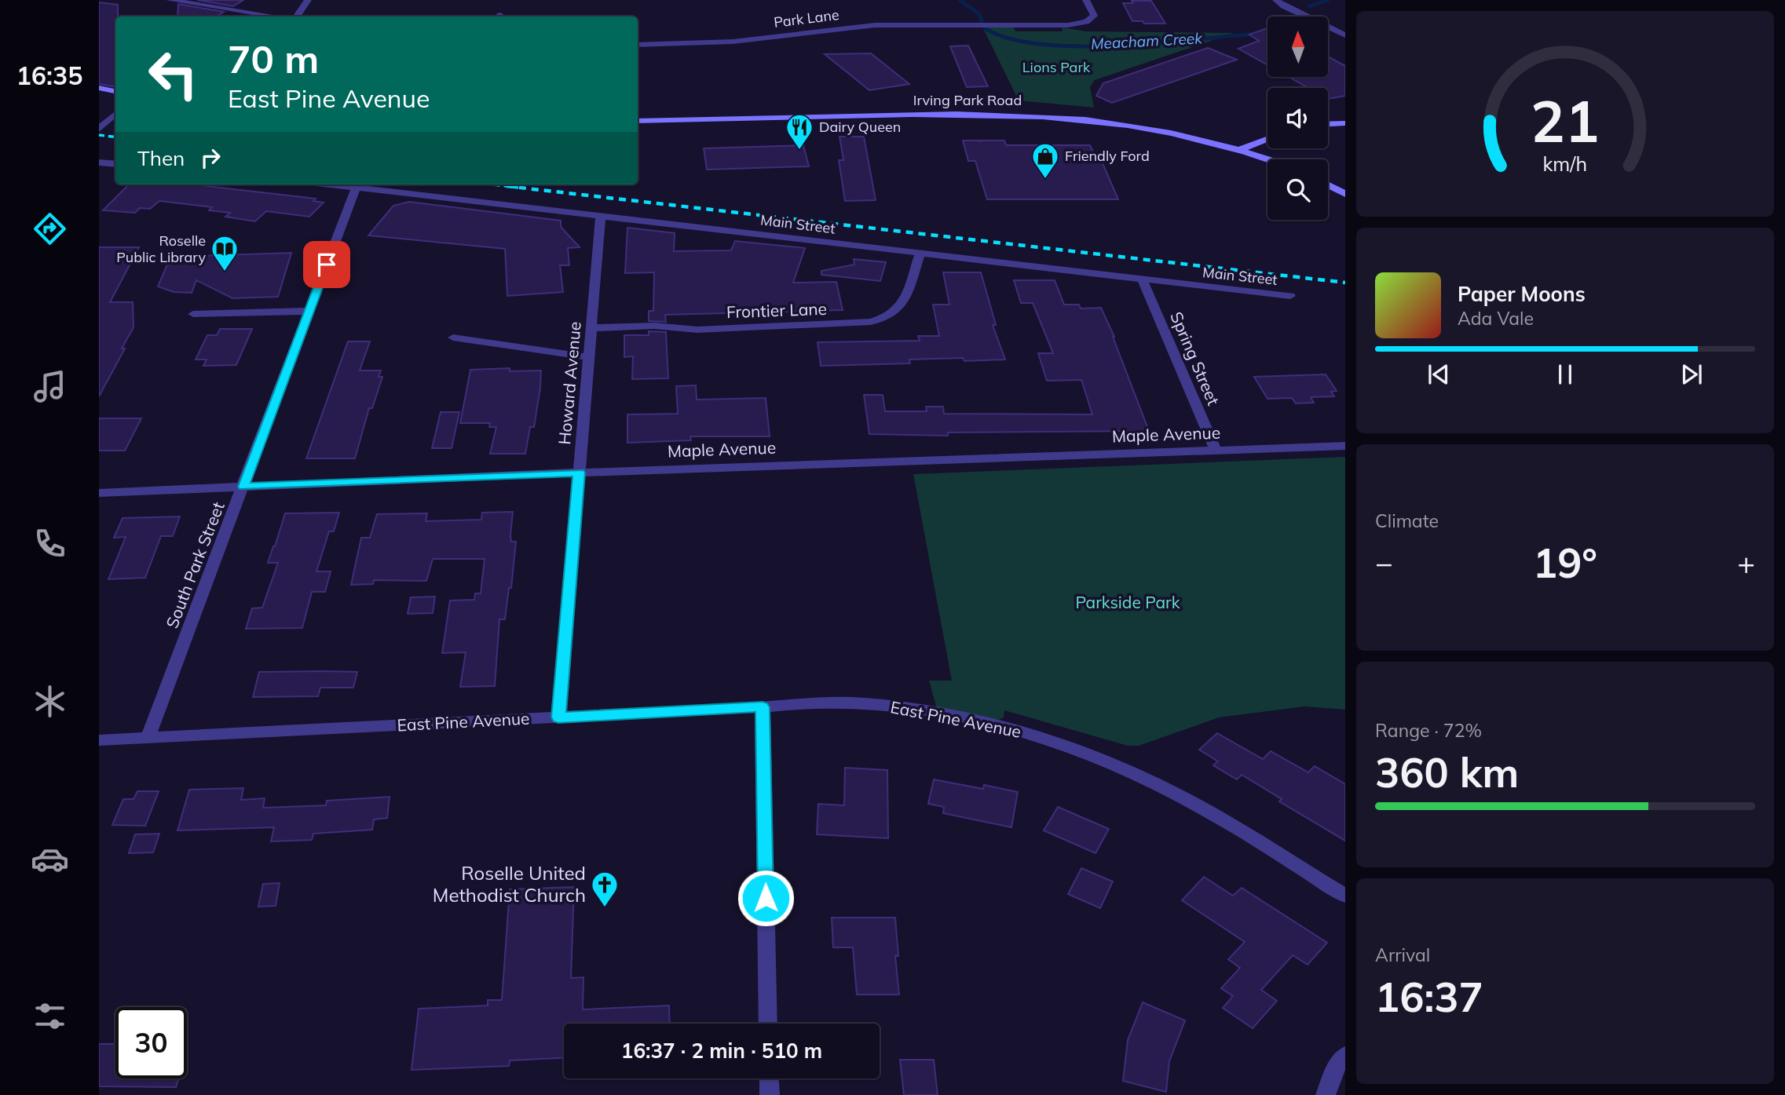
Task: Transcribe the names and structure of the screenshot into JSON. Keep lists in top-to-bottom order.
{
  "streets": {
    "main road": ["Irving Park Road"],
    "street": [
      "Park Lane",
      "Main Street",
      "Frontier Lane",
      "Spring Street",
      "Howard Avenue",
      "Maple Avenue",
      "South Park Street",
      "East Pine Avenue"
    ]
  },
  "crossings": [
    ["Main Street", "Frontier Lane"],
    ["Main Street", "Spring Street"],
    ["Main Street", "Howard Avenue"],
    ["Main Street", "South Park Street"],
    ["Frontier Lane", "Howard Avenue"],
    ["Spring Street", "Maple Avenue"],
    ["Howard Avenue", "Maple Avenue"],
    ["Howard Avenue", "East Pine Avenue"],
    ["Maple Avenue", "South Park Street"],
    ["South Park Street", "East Pine Avenue"]
  ],
  "water": ["Meacham Creek"],
  "parks": ["Lions Park", "Parkside Park"],
  "places": {
    "restaurant": ["Dairy Queen"],
    "shop": ["Friendly Ford"],
    "library": ["Roselle Public Library"],
    "church": ["Roselle United Methodist Church"]
  },
  "north": "top",
  "page": {
    "tabs": "16:35",
    "turn": ["70 m", "East Pine Avenue"],
    "then": "Then",
    "song": ["Paper Moons", "Ada Vale"],
    "tile": [
      "Climate",
      ["Range · 72%", "360 km"],
      ["Arrival", "16:37"]
    ],
    "heat": ["−", "19°", "+"],
    "limit": "30",
    "trip": "16:37 · 2 min · 510 m",
    "gauge": ["21", "km/h"]
  }
}
